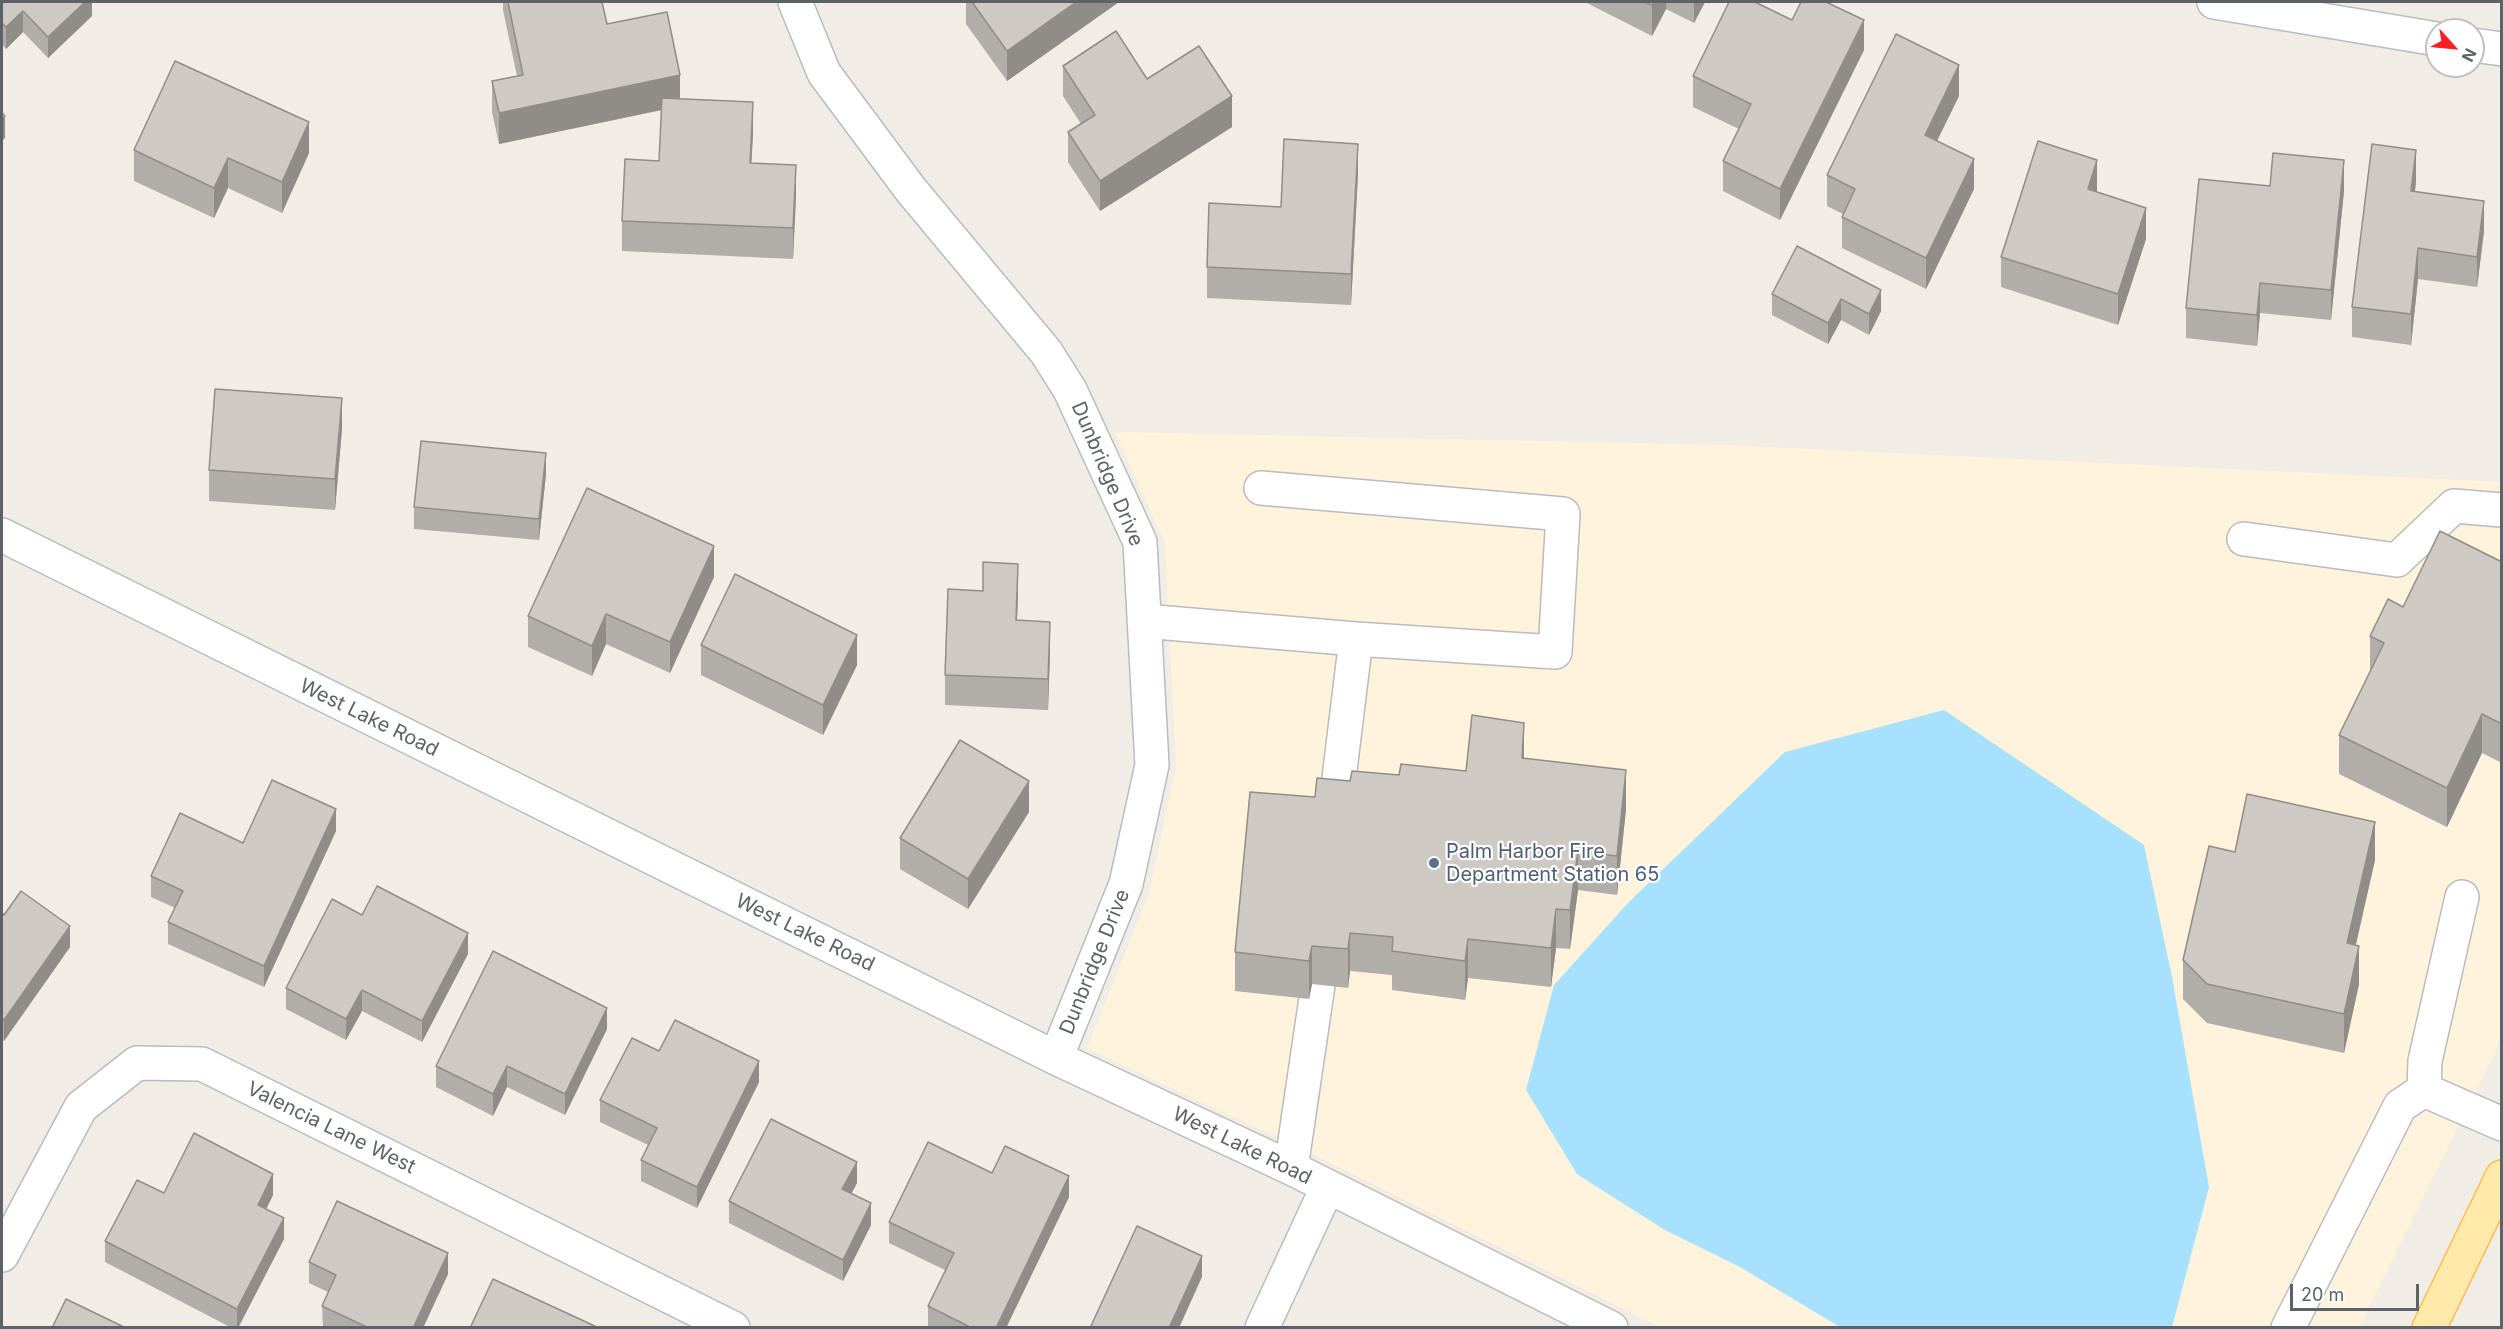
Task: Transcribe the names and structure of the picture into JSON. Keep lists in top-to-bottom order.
{
  "streets": {
    "street": ["Dunbridge Drive", "West Lake Road", "Valencia Lane West"]
  },
  "crossings": [
    ["Dunbridge Drive", "West Lake Road"]
  ],
  "places": ["Palm Harbor Fire Department Station 65"],
  "scale_bar": "20 m",
  "north": "bottom right"
}
